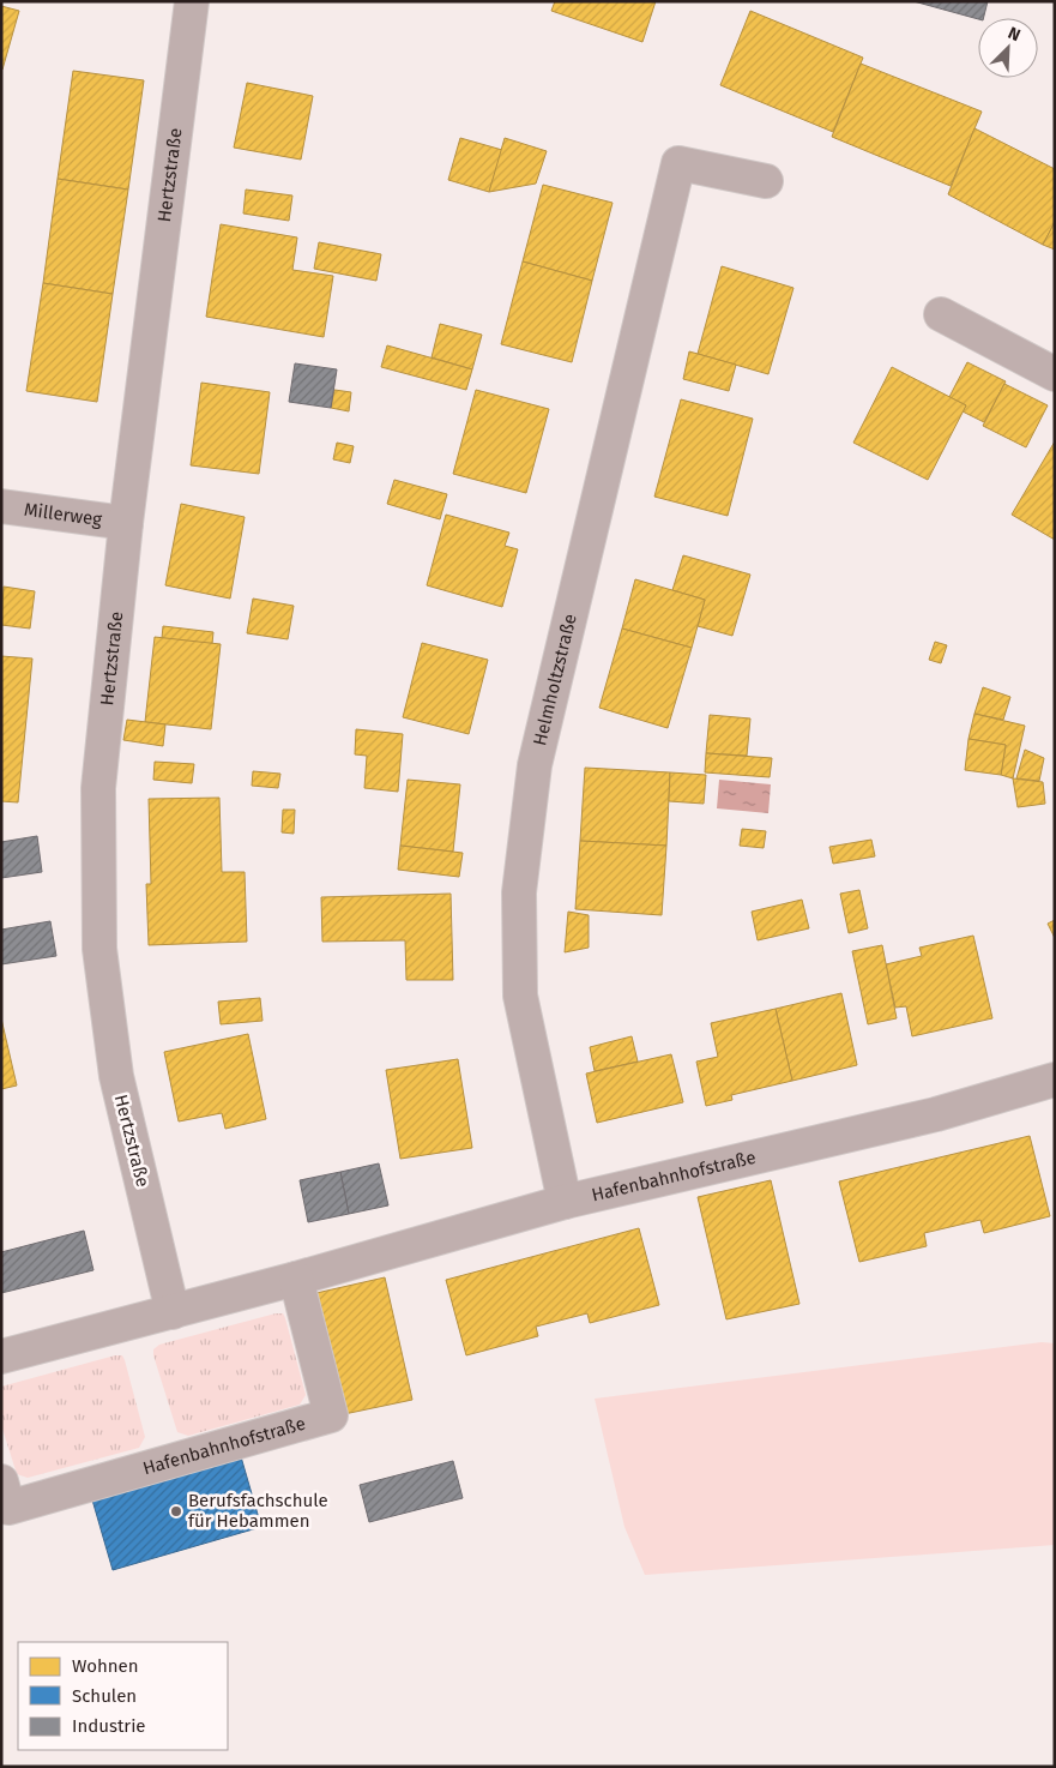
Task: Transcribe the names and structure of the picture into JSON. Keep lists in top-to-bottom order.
{
  "streets": {
    "street": [
      "Hertzstraße",
      "Millerweg",
      "Helmholtzstraße",
      "Hafenbahnhofstraße"
    ]
  },
  "crossings": [
    ["Hertzstraße", "Millerweg"],
    ["Hertzstraße", "Hafenbahnhofstraße"],
    ["Helmholtzstraße", "Hafenbahnhofstraße"]
  ],
  "places": ["Berufsfachschule für Hebammen"],
  "legend": ["Wohnen", "Schulen", "Industrie"],
  "north": "top right"
}
